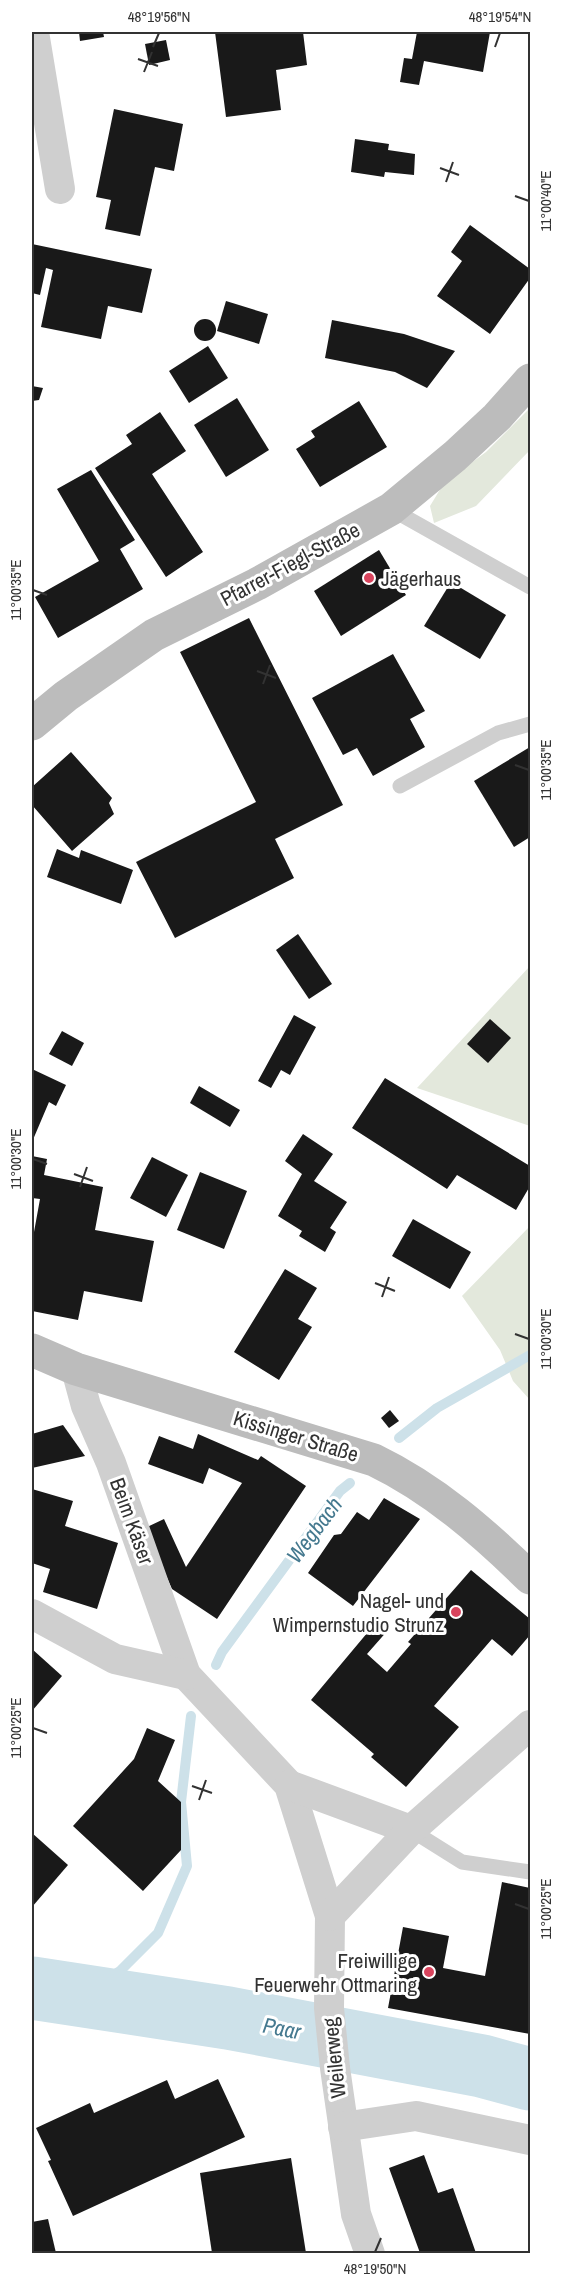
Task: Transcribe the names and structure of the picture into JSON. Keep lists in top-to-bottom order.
{
  "streets": {
    "main road": ["Pfarrer-Fiegl-Straße", "Kissinger Straße"],
    "street": ["Beim Käser", "Weilerweg"]
  },
  "crossings": [
    ["Kissinger Straße", "Beim Käser"],
    ["Beim Käser", "Weilerweg"]
  ],
  "water": ["Wegbach", "Paar"],
  "places": ["Jägerhaus", "Nagel- und Wimpernstudio Strunz", "Freiwillige Feuerwehr Ottmaring"],
  "coordinates": [
    "48°19'56\"N",
    "48°19'54\"N",
    "11°00'40\"E",
    "11°00'35\"E",
    "11°00'30\"E",
    "11°00'25\"E",
    "48°19'50\"N"
  ]
}
